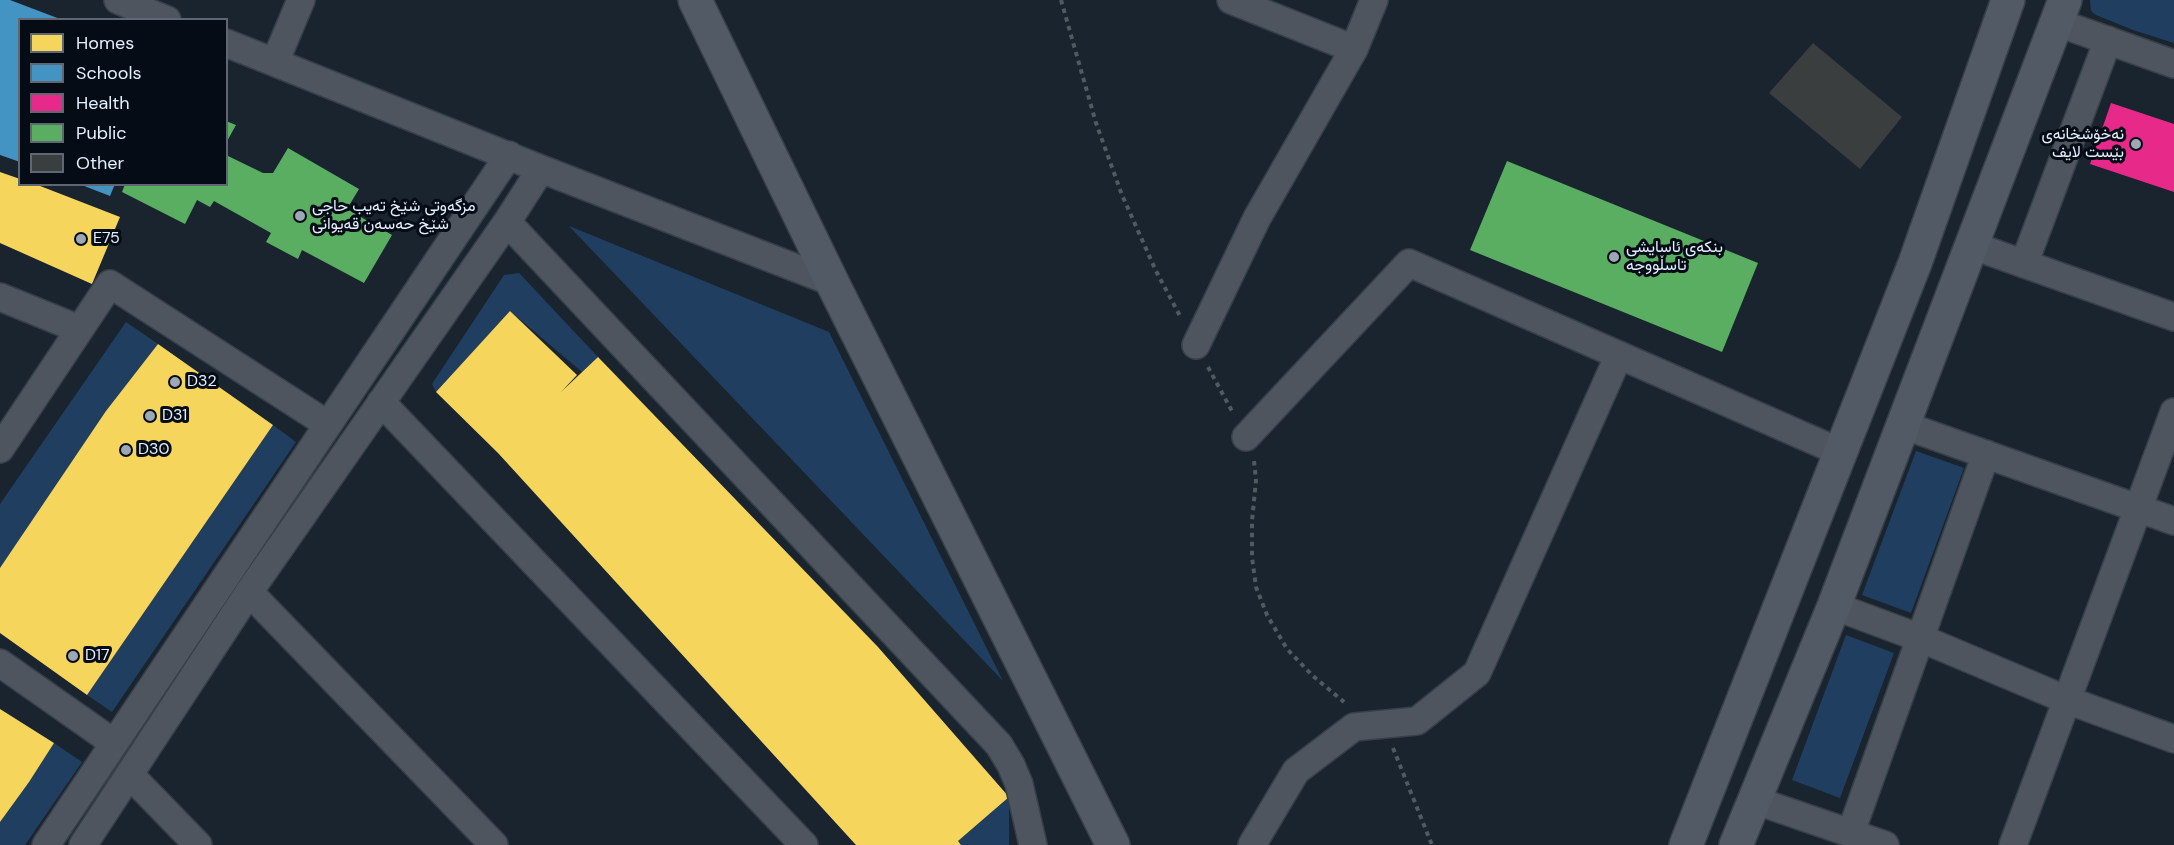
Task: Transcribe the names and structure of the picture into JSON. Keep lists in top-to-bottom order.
{
  "places": [
    "نەخۆشخانەی بێست لایف",
    "مزگەوتی شێخ تەیب حاجی شێخ حەسەن قەیوانی",
    "E75",
    "بنکەی ئاسایشی تاسڵووجە",
    "D32",
    "D31",
    "D30",
    "D17"
  ],
  "legend": [
    "Homes",
    "Schools",
    "Health",
    "Public",
    "Other"
  ]
}
